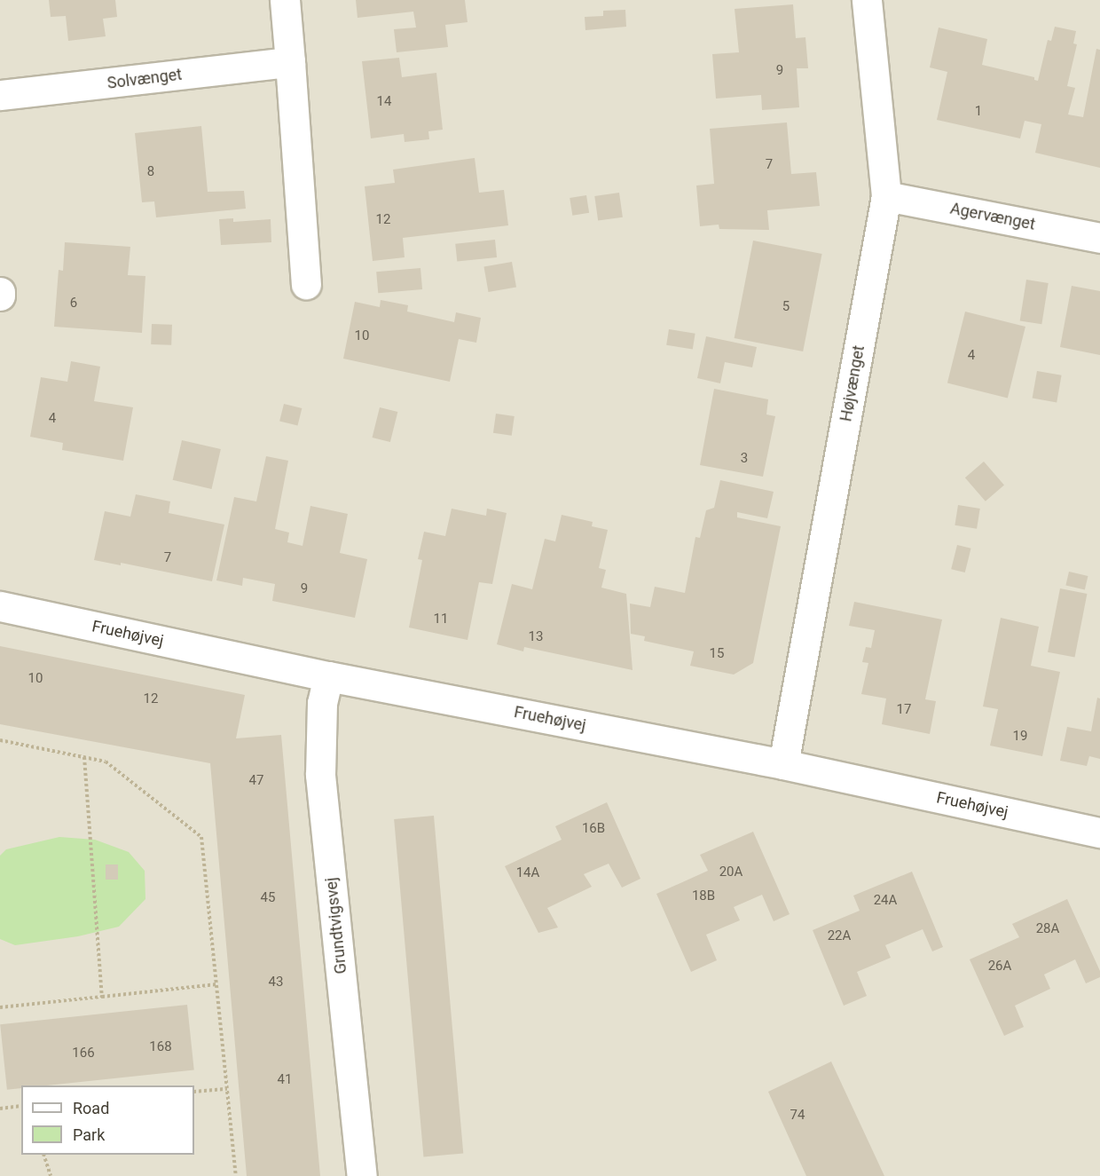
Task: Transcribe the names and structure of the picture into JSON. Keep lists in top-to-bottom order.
{
  "streets": {
    "street": [
      "Solvænget",
      "Agervænget",
      "Højvænget",
      "Fruehøjvej",
      "Grundtvigsvej"
    ]
  },
  "crossings": [
    ["Agervænget", "Højvænget"],
    ["Højvænget", "Fruehøjvej"],
    ["Fruehøjvej", "Grundtvigsvej"]
  ],
  "house_numbers": [
    "9",
    "14",
    "1",
    "7",
    "8",
    "12",
    "6",
    "5",
    "10",
    "4",
    "4",
    "3",
    "7",
    "9",
    "11",
    "13",
    "15",
    "10",
    "12",
    "17",
    "19",
    "47",
    "16B",
    "20A",
    "14A",
    "18B",
    "45",
    "24A",
    "28A",
    "22A",
    "26A",
    "43",
    "168",
    "166",
    "41",
    "74"
  ],
  "legend": ["Road", "Park"]
}
